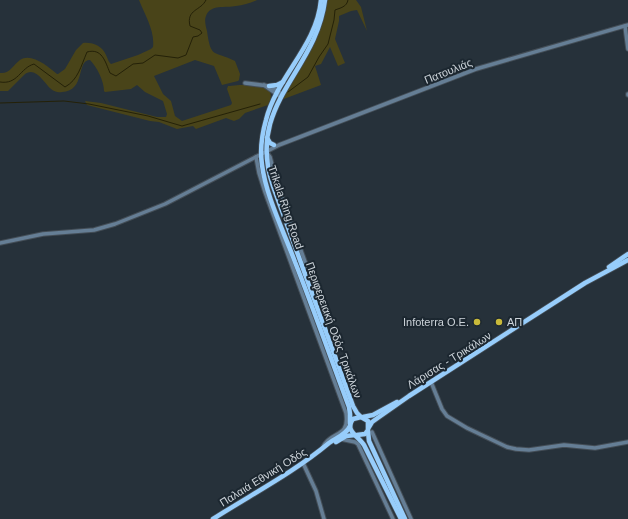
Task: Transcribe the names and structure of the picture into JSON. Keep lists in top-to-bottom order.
{
  "streets": {
    "main road": [
      "Trikala Ring Road",
      "Περιφερειακή Οδός Τρικάλων",
      "Λάρισας - Τρικάλων",
      "Παλαιά Εθνική Οδός"
    ],
    "street": ["Πατουλιάς"]
  },
  "crossings": [
    ["Πατουλιάς", "Trikala Ring Road"],
    ["Πατουλιάς", "Περιφερειακή Οδός Τρικάλων"],
    ["Trikala Ring Road", "Περιφερειακή Οδός Τρικάλων"],
    ["Trikala Ring Road", "Λάρισας - Τρικάλων"],
    ["Trikala Ring Road", "Παλαιά Εθνική Οδός"],
    ["Περιφερειακή Οδός Τρικάλων", "Λάρισας - Τρικάλων"],
    ["Περιφερειακή Οδός Τρικάλων", "Παλαιά Εθνική Οδός"],
    ["Λάρισας - Τρικάλων", "Παλαιά Εθνική Οδός"]
  ],
  "places": ["Infoterra Ο.Ε.", "ΑΠ"]
}
